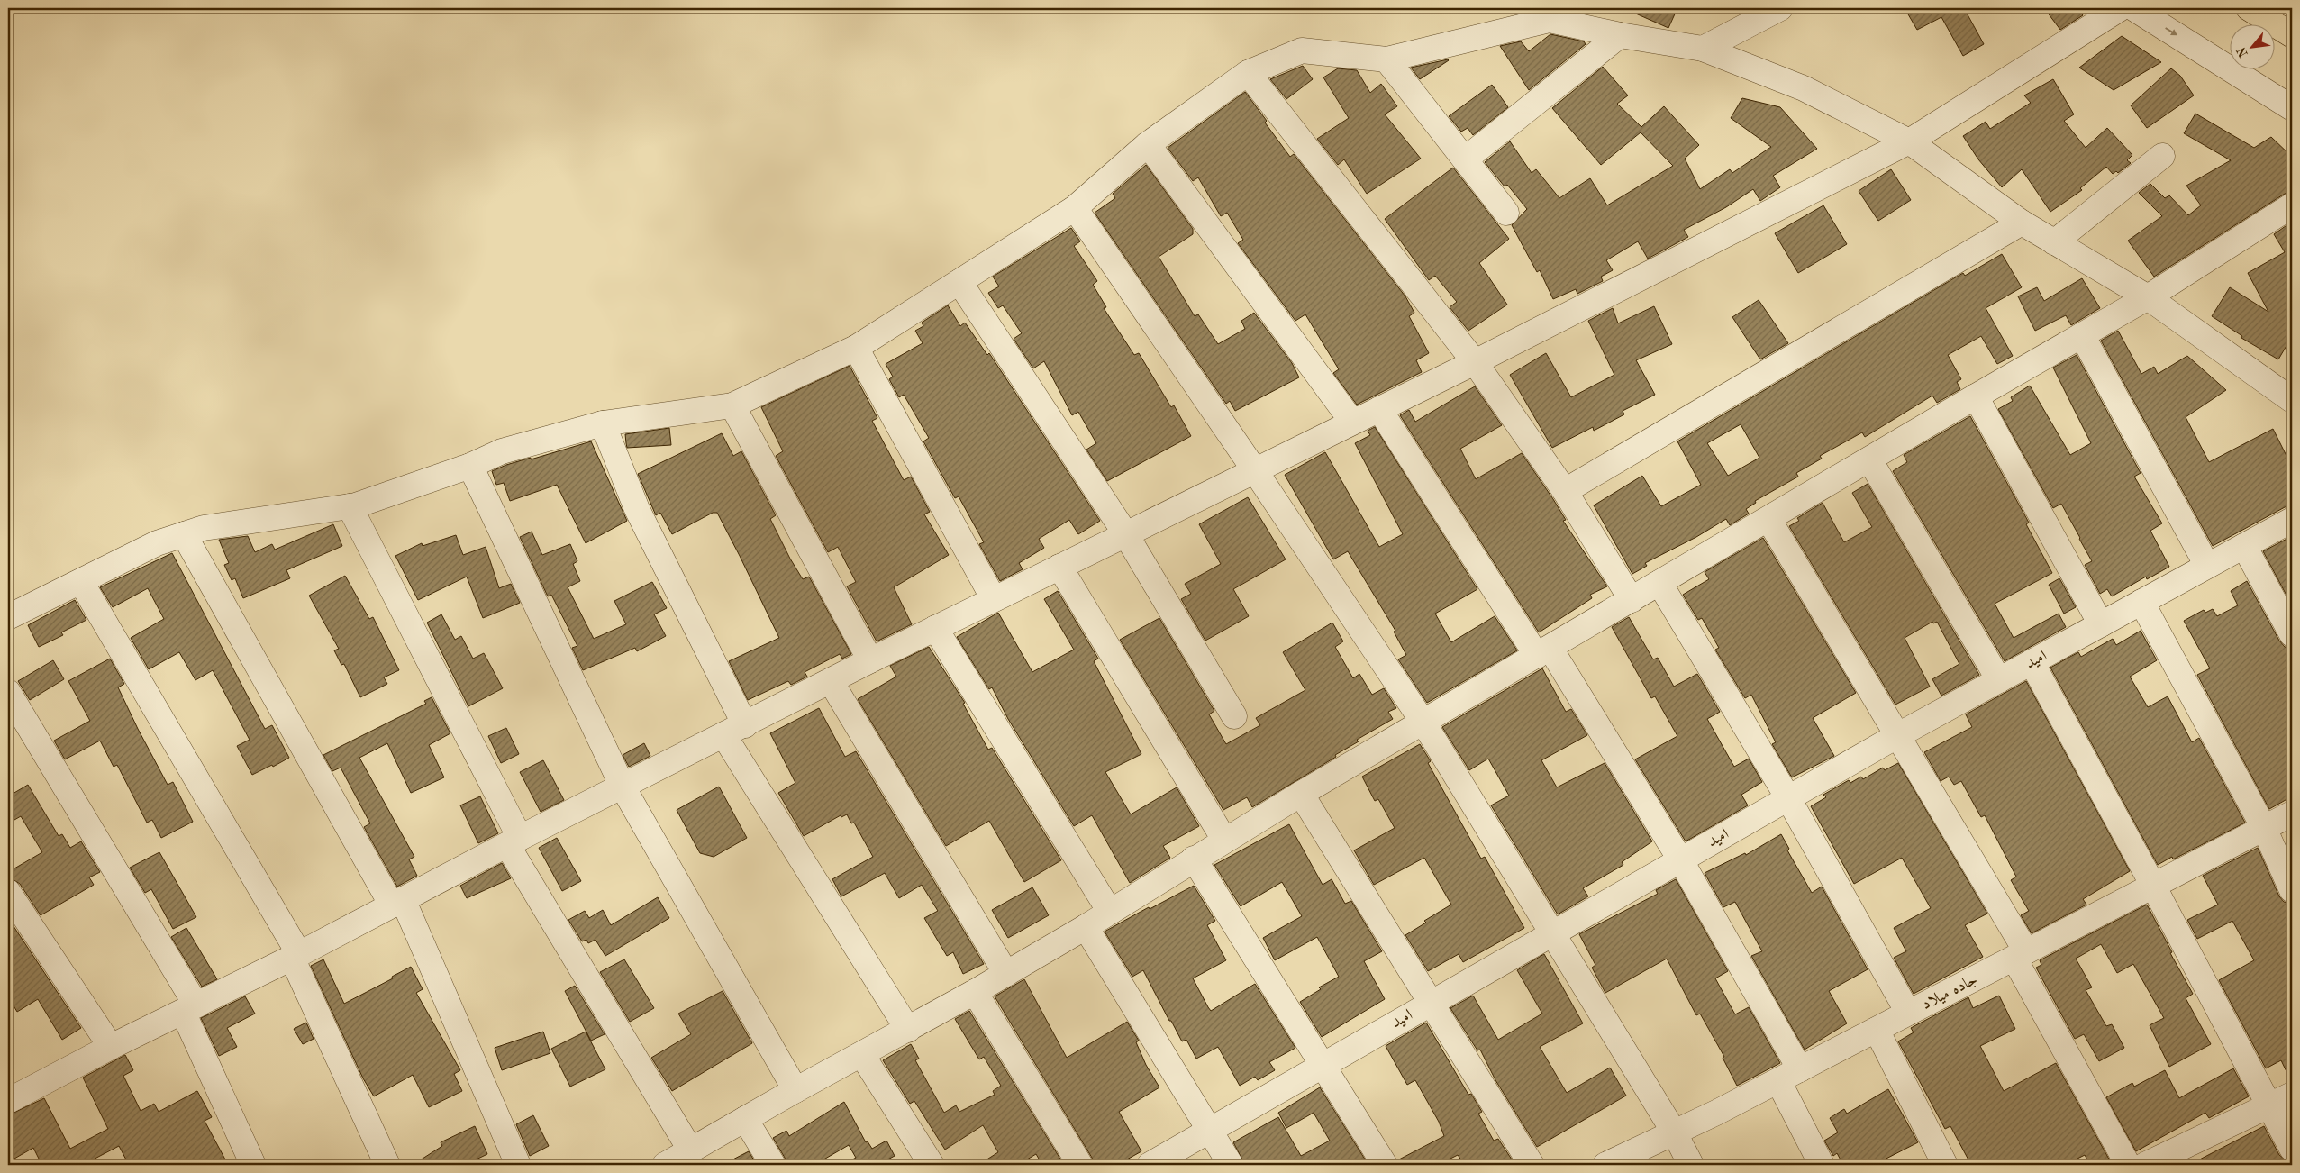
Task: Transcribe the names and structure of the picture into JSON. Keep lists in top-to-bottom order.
{
  "streets": {
    "street": ["امید", "جاده میلاد"]
  },
  "north": "bottom left"
}
